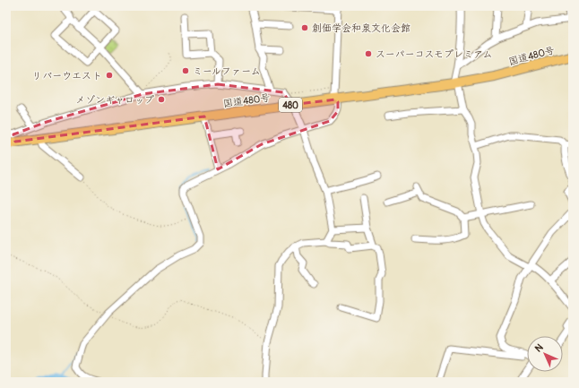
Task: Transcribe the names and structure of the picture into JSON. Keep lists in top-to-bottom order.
{
  "streets": {
    "highway": ["国道480号", "480"]
  },
  "places": [
    "創価学会和泉文化会館",
    "スーパーコスモプレミアム",
    "ミールファーム",
    "リバーウエスト",
    "メゾンギャロップ"
  ],
  "north": "top left"
}
